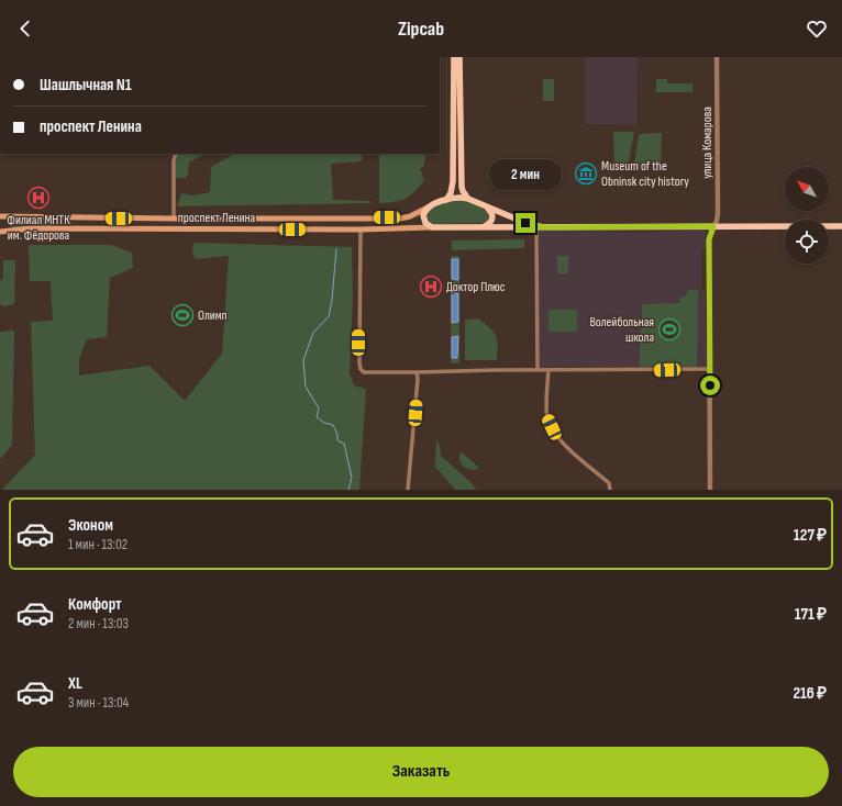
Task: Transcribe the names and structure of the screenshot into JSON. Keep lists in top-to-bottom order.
{
  "streets": {
    "main road": ["проспект Ленина"],
    "street": ["улица Комарова"]
  },
  "places": {
    "museum": ["Museum of the Obninsk сity history"],
    "hospital": ["Филиал МНТК им. Фёдорова", "Доктор Плюс"],
    "sports": ["Олимп", "Волейбольная школа"]
  },
  "north": "top left",
  "page": {
    "header": "Zipcab",
    "banner": ["Шашлычная N1", "проспект Ленина"],
    "bubble": "2 мин",
    "list": [
      {
        "name": "Эконом",
        "note": "1 мин · 13:02",
        "value": "127 ₽"
      },
      {
        "name": "Комфорт",
        "note": "2 мин · 13:03",
        "value": "171 ₽"
      },
      {
        "name": "XL",
        "note": "3 мин · 13:04",
        "value": "216 ₽"
      }
    ],
    "buttons": "Заказать"
  }
}
